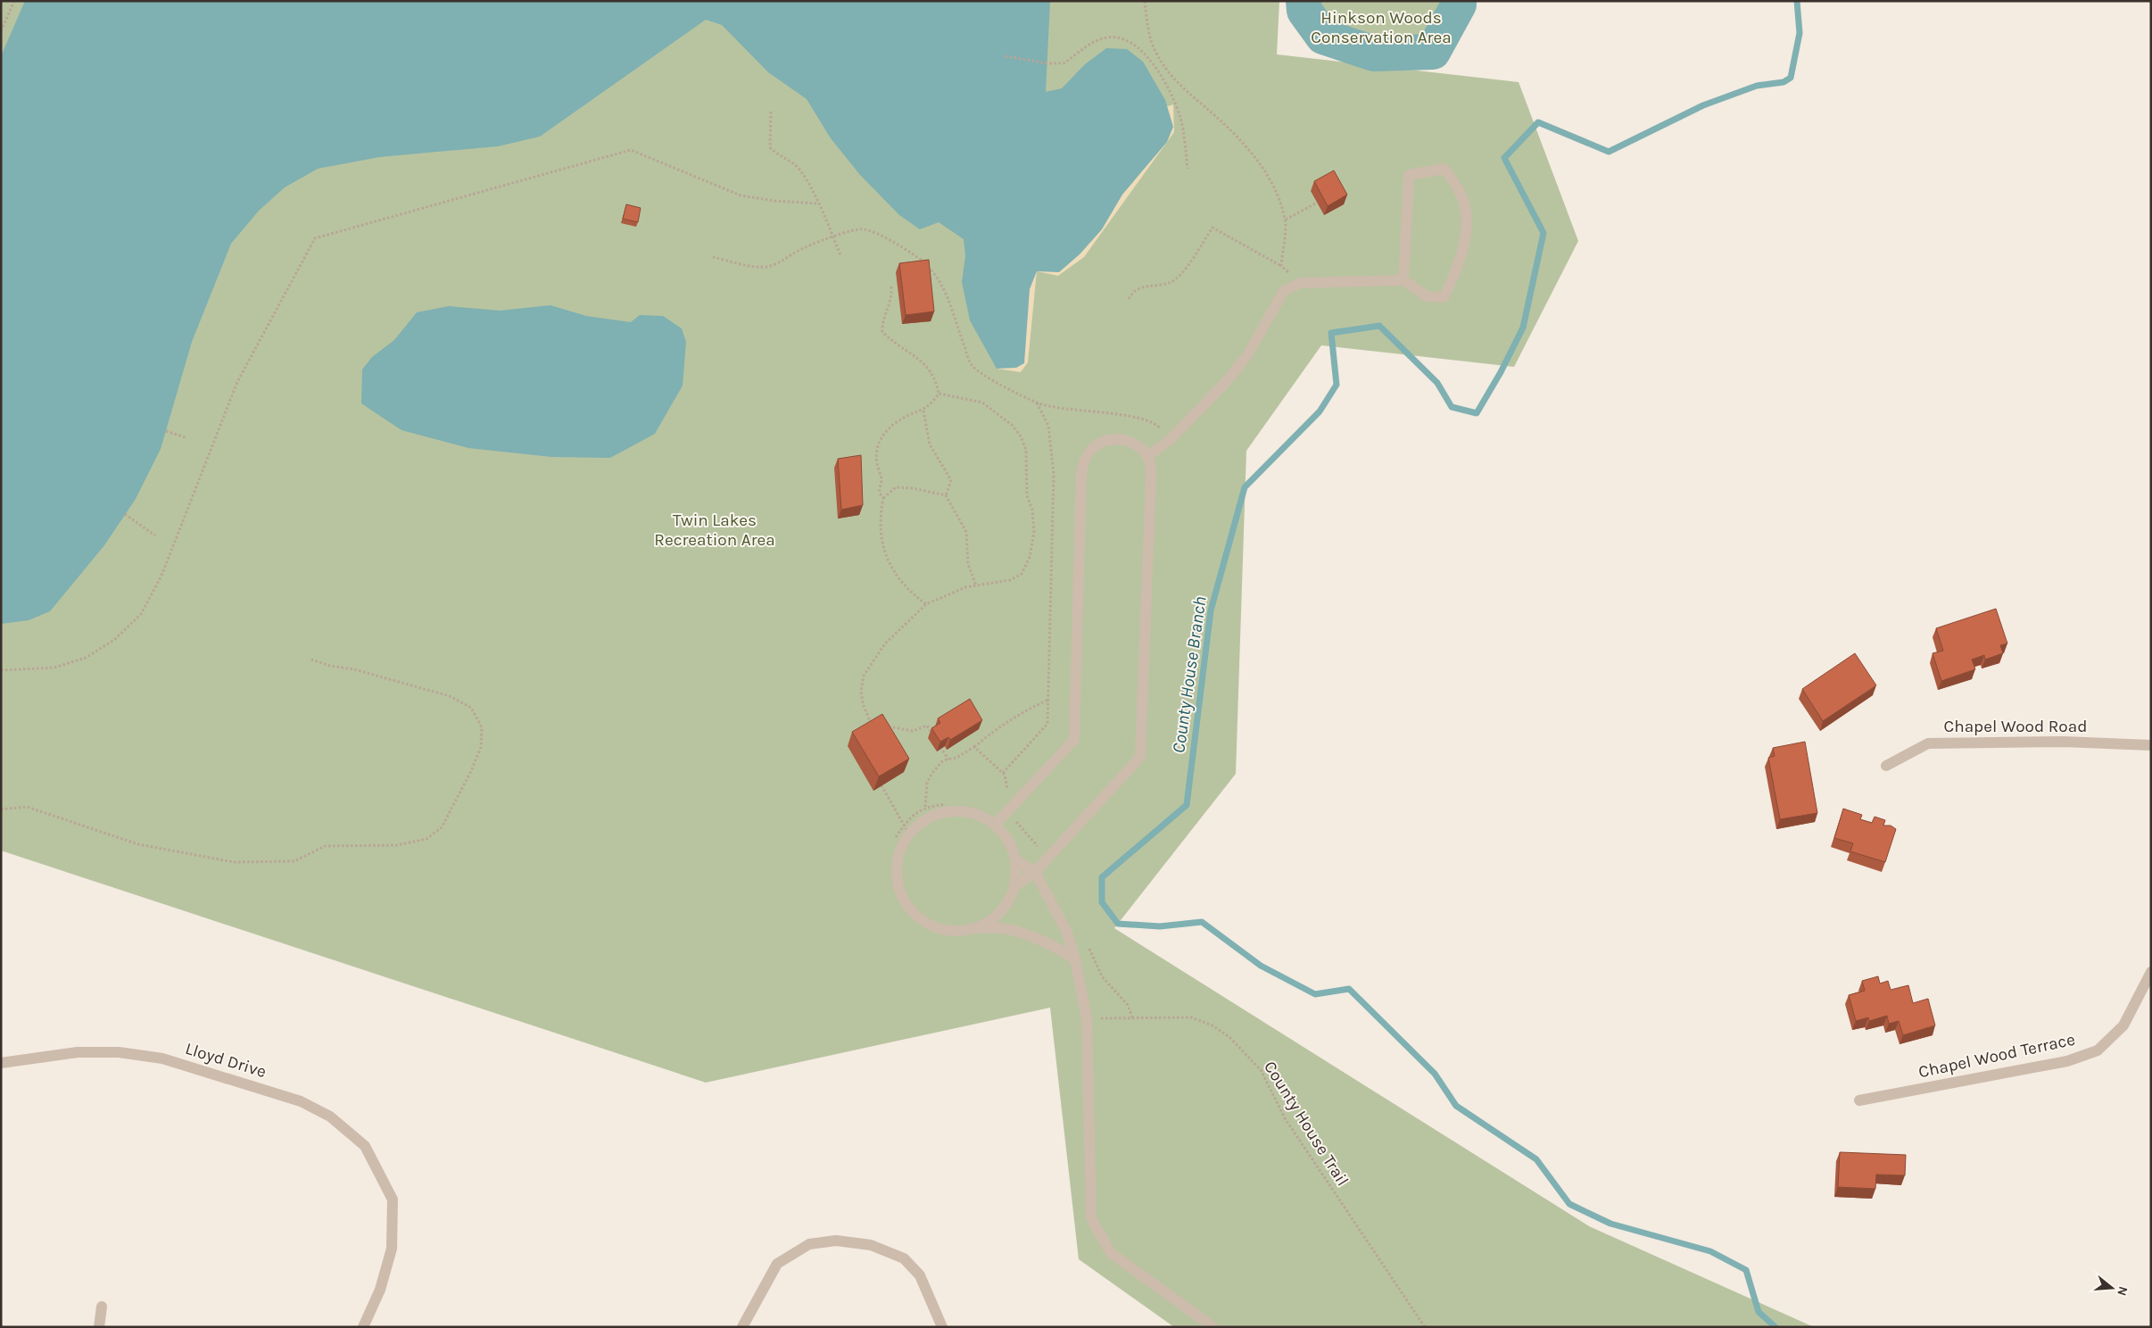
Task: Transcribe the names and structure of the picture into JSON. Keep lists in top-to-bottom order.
{
  "streets": {
    "street": ["Chapel Wood Road", "Chapel Wood Terrace", "Lloyd Drive"],
    "path": ["County House Trail"]
  },
  "water": ["County House Branch"],
  "parks": ["Hinkson Woods Conservation Area", "Twin Lakes Recreation Area"],
  "north": "right"
}
